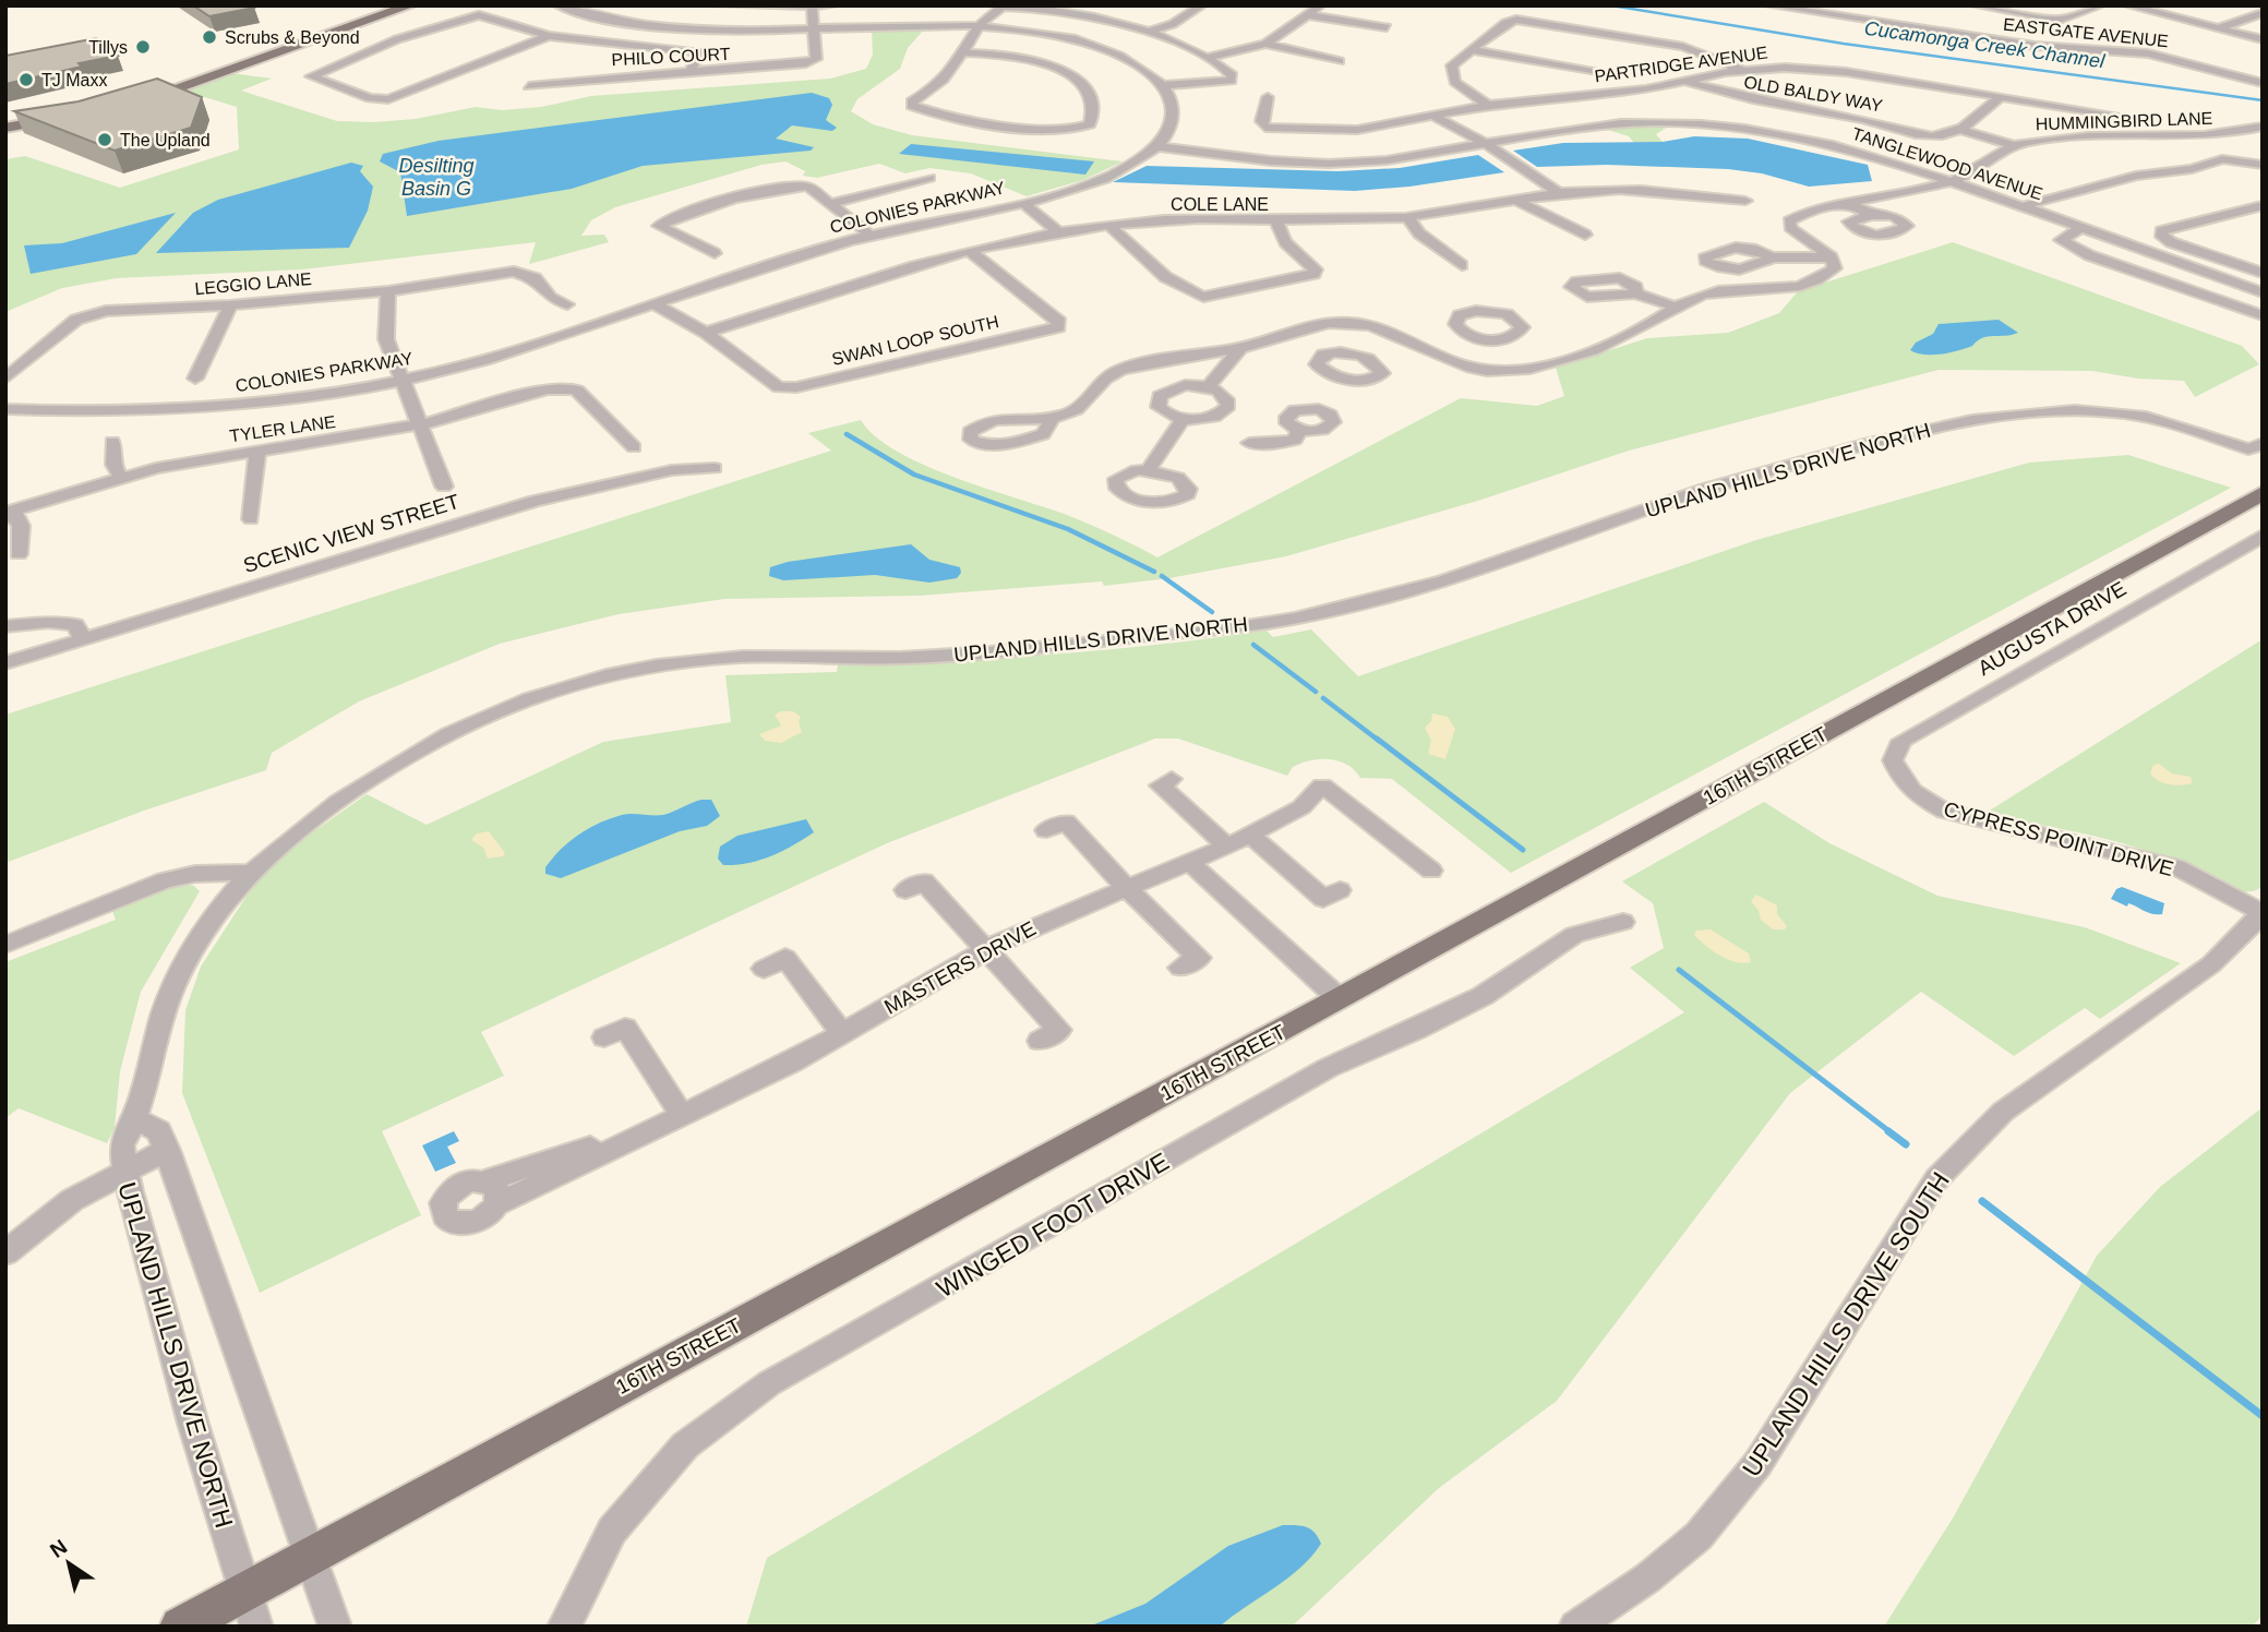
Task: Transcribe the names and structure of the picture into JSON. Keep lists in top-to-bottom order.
{
  "streets": {
    "main road": ["16TH STREET"],
    "street": [
      "EASTGATE AVENUE",
      "PHILO COURT",
      "PARTRIDGE AVENUE",
      "OLD BALDY WAY",
      "HUMMINGBIRD LANE",
      "TANGLEWOOD AVENUE",
      "COLE LANE",
      "COLONIES PARKWAY",
      "LEGGIO LANE",
      "SWAN LOOP SOUTH",
      "TYLER LANE",
      "UPLAND HILLS DRIVE NORTH",
      "SCENIC VIEW STREET",
      "AUGUSTA DRIVE",
      "CYPRESS POINT DRIVE",
      "MASTERS DRIVE",
      "WINGED FOOT DRIVE",
      "UPLAND HILLS DRIVE SOUTH"
    ]
  },
  "crossings": [
    ["PARTRIDGE AVENUE", "OLD BALDY WAY"],
    ["HUMMINGBIRD LANE", "TANGLEWOOD AVENUE"],
    ["TANGLEWOOD AVENUE", "COLONIES PARKWAY"],
    ["COLE LANE", "SWAN LOOP SOUTH"],
    ["UPLAND HILLS DRIVE NORTH", "16TH STREET"],
    ["AUGUSTA DRIVE", "CYPRESS POINT DRIVE"],
    ["CYPRESS POINT DRIVE", "UPLAND HILLS DRIVE SOUTH"]
  ],
  "water": ["Cucamonga Creek Channel", "Desilting Basin G"],
  "places": [
    "Scrubs & Beyond",
    "Tillys",
    "TJ Maxx",
    "The Upland"
  ],
  "north": "top left"
}
